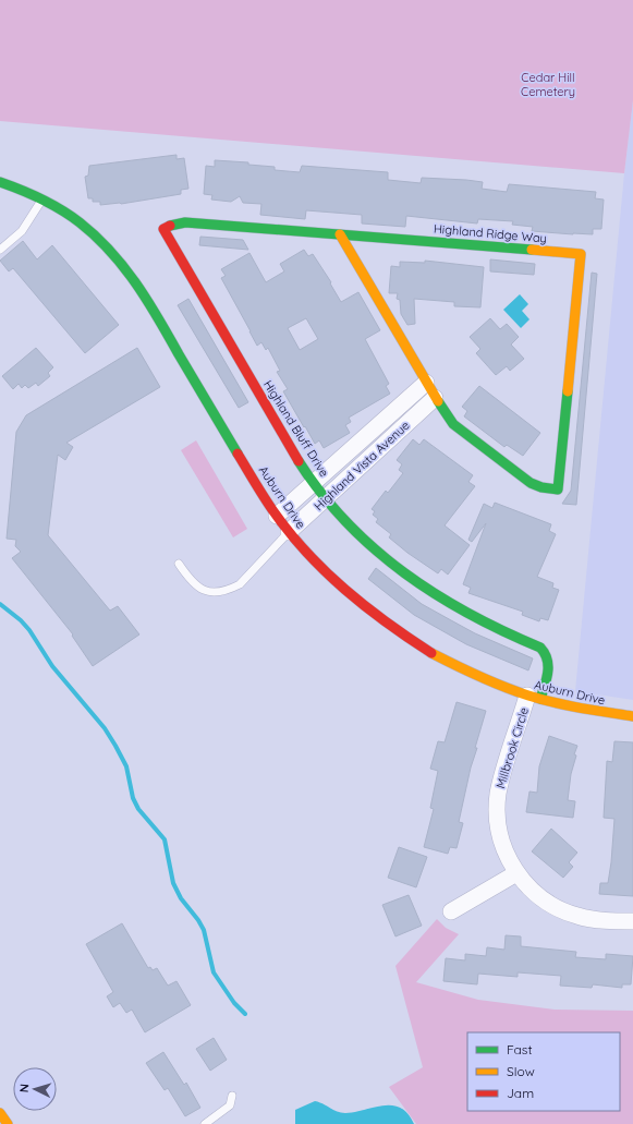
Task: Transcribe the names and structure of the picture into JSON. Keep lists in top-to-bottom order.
{
  "streets": {
    "street": [
      "Highland Ridge Way",
      "Highland Bluff Drive",
      "Highland Vista Avenue",
      "Auburn Drive",
      "Millbrook Circle"
    ]
  },
  "crossings": [
    ["Highland Ridge Way", "Highland Bluff Drive"],
    ["Highland Ridge Way", "Highland Vista Avenue"],
    ["Highland Bluff Drive", "Highland Vista Avenue"],
    ["Highland Bluff Drive", "Auburn Drive"],
    ["Highland Bluff Drive", "Millbrook Circle"],
    ["Highland Vista Avenue", "Auburn Drive"],
    ["Auburn Drive", "Millbrook Circle"]
  ],
  "parks": ["Cedar Hill Cemetery"],
  "legend": ["Fast", "Slow", "Jam"],
  "north": "left"
}
